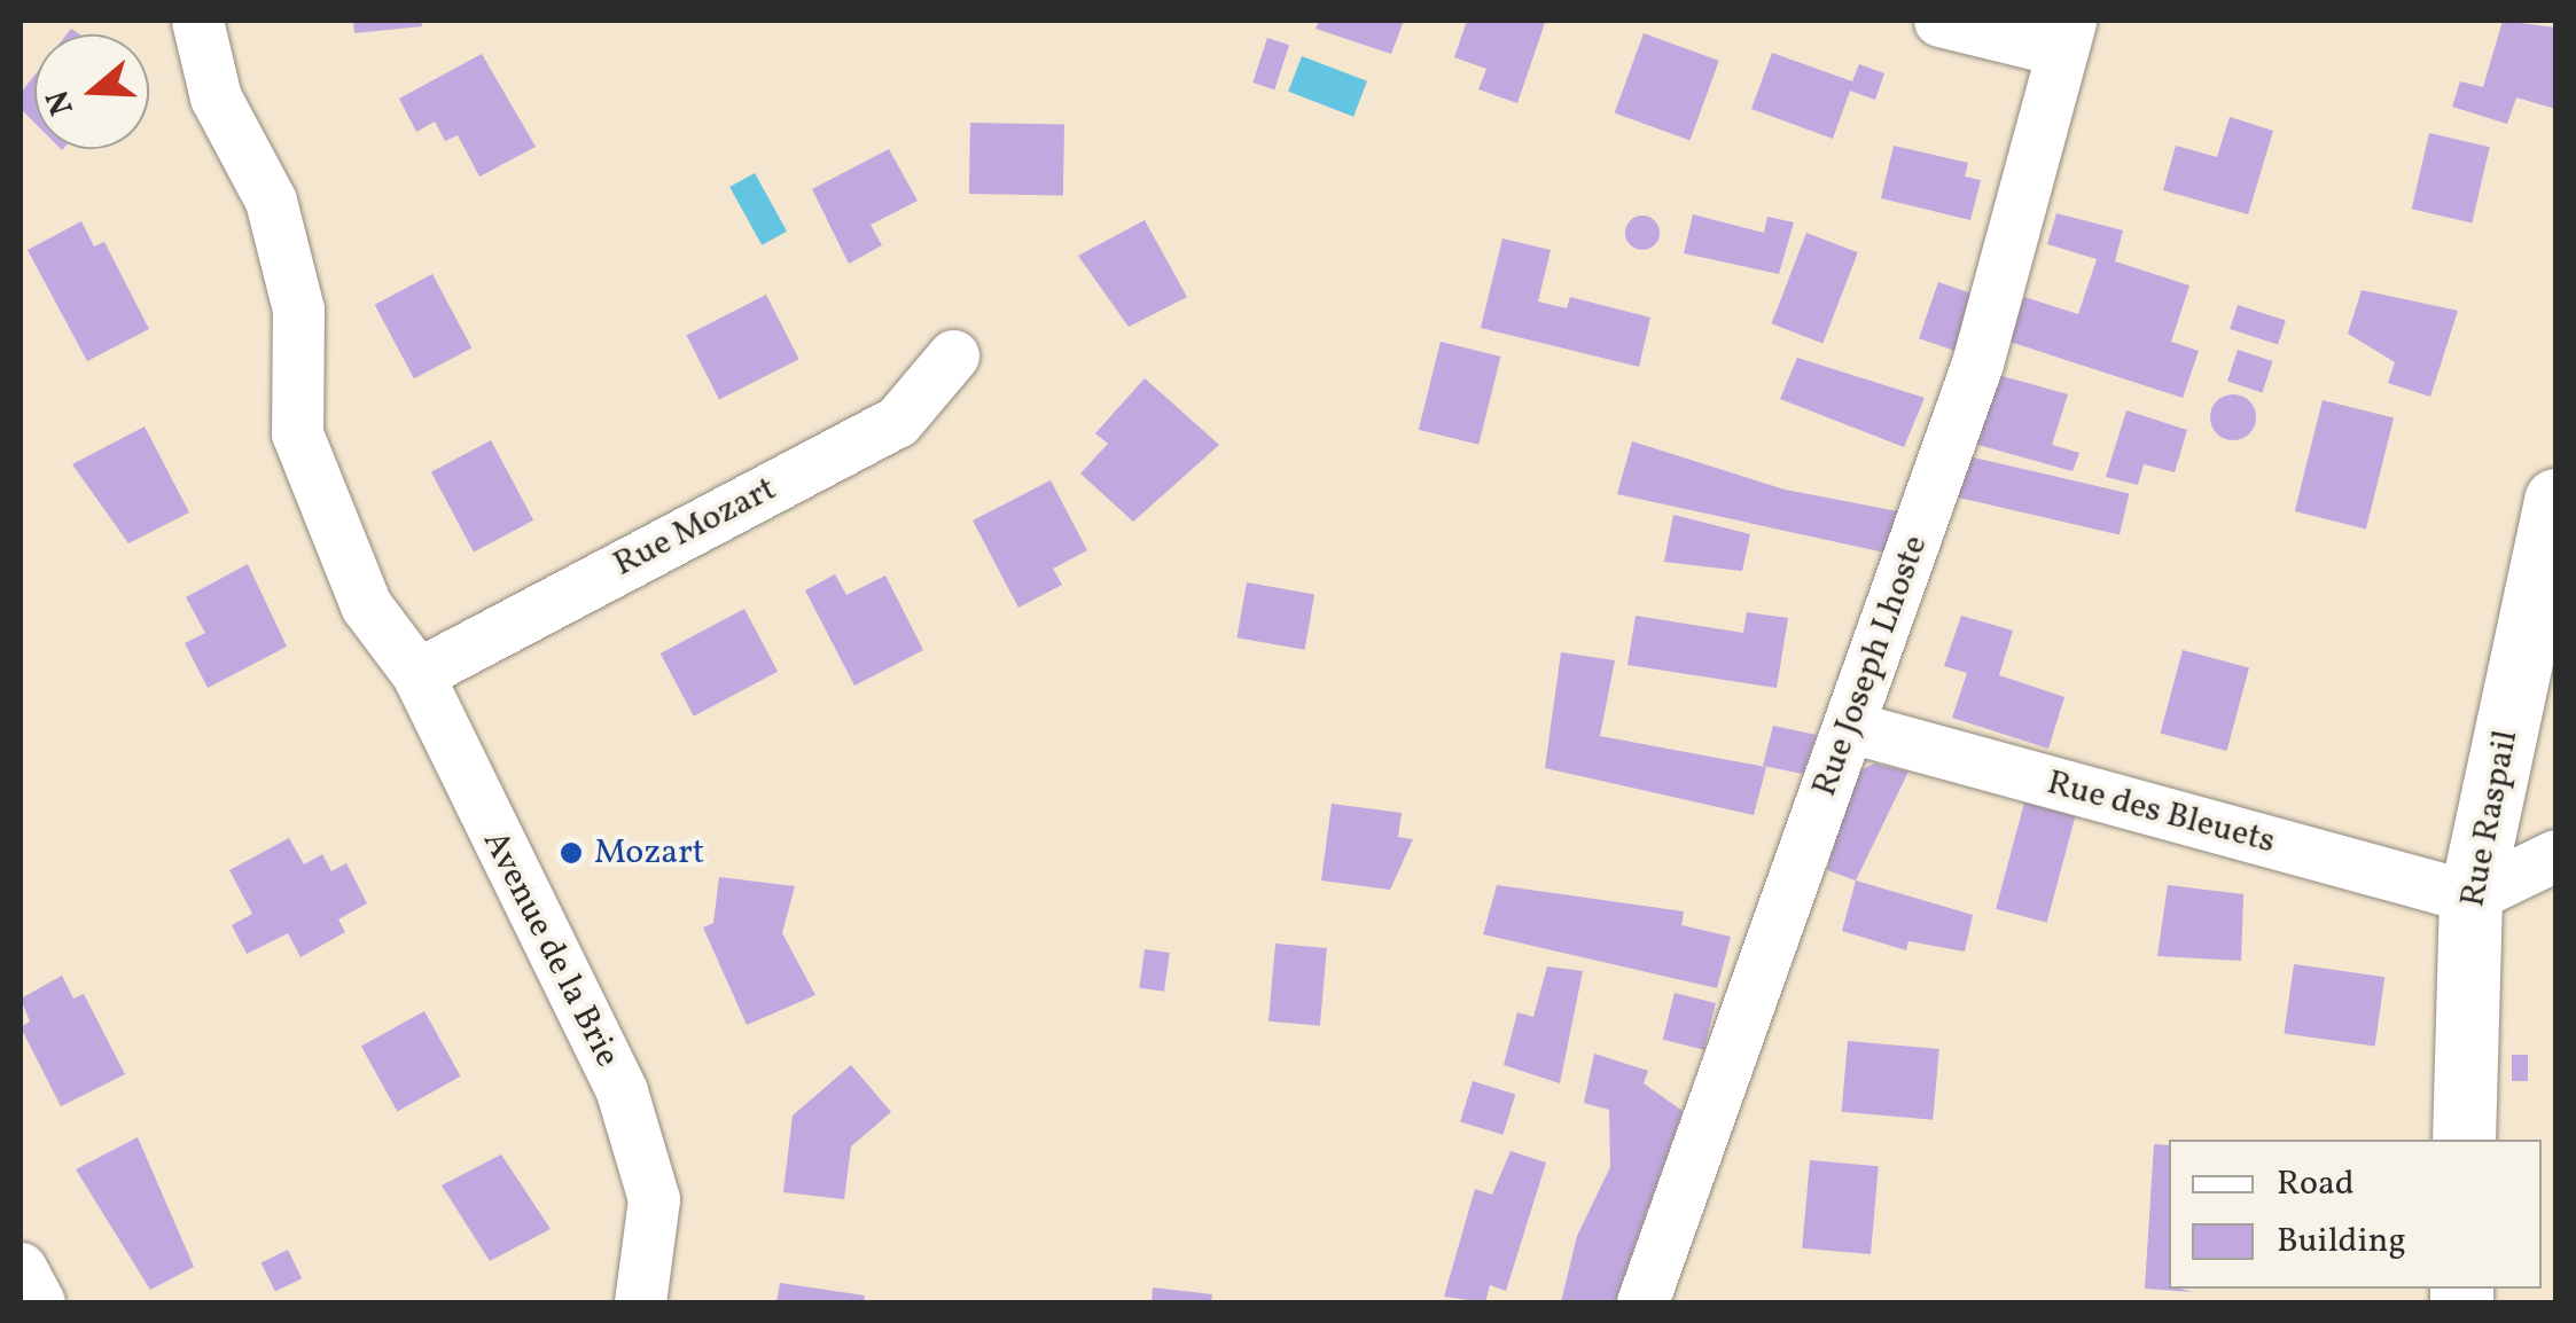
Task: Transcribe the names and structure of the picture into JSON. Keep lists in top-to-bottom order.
{
  "streets": {
    "street": [
      "Rue Mozart",
      "Rue Joseph Lhoste",
      "Rue des Bleuets",
      "Rue Raspail",
      "Avenue de la Brie"
    ]
  },
  "crossings": [
    ["Rue Mozart", "Avenue de la Brie"],
    ["Rue Joseph Lhoste", "Rue des Bleuets"],
    ["Rue des Bleuets", "Rue Raspail"]
  ],
  "places": ["Mozart"],
  "legend": ["Road", "Building"],
  "north": "left"
}
